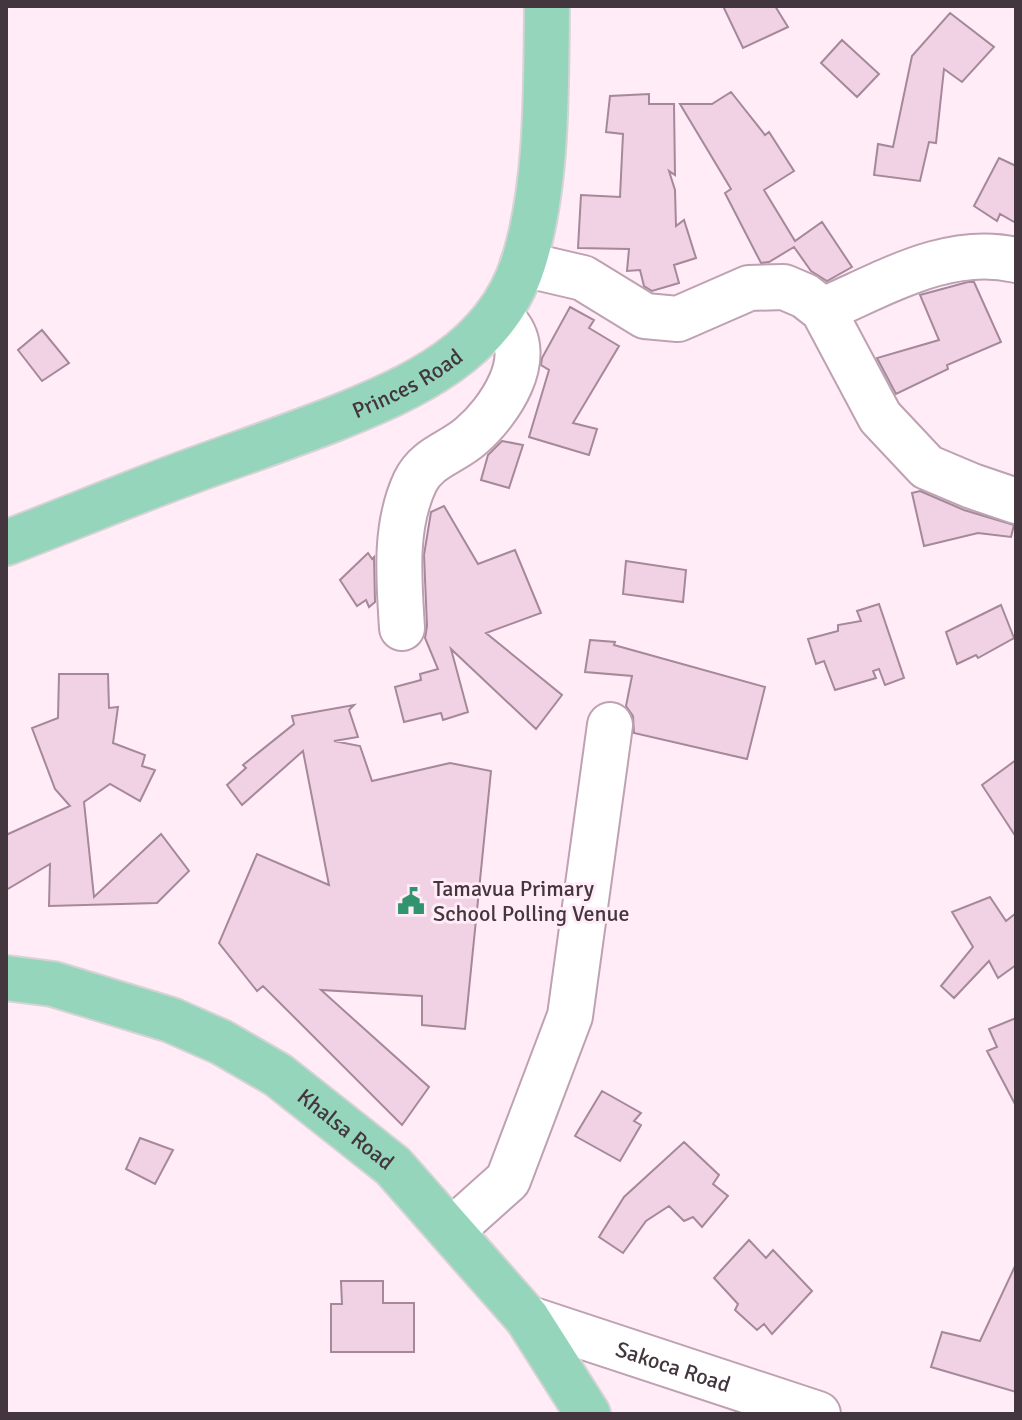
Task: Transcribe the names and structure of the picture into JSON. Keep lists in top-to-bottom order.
{
  "streets": {
    "main road": ["Princes Road", "Khalsa Road"],
    "street": ["Sakoca Road"]
  },
  "crossings": [
    ["Khalsa Road", "Sakoca Road"]
  ],
  "places": {
    "public building": ["Tamavua Primary School Polling Venue"]
  }
}
